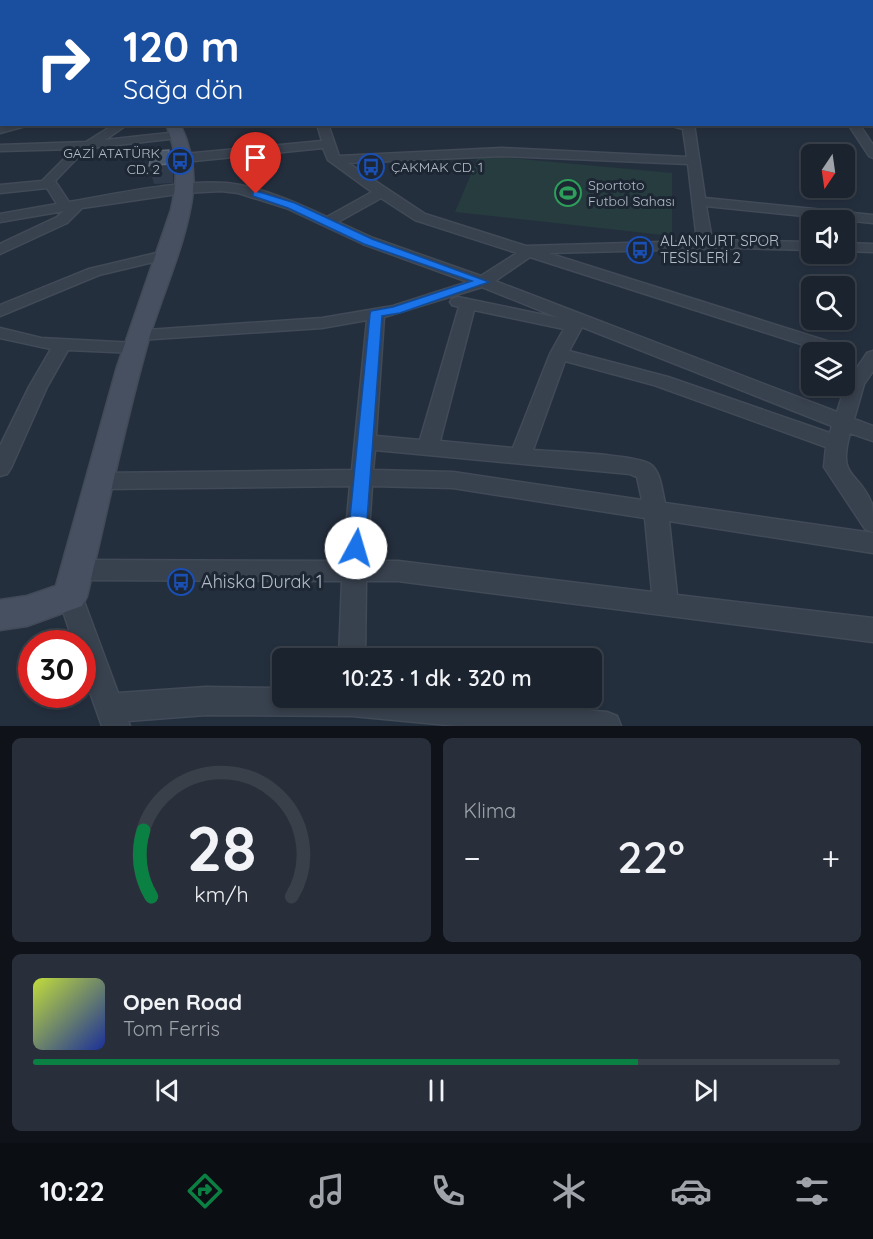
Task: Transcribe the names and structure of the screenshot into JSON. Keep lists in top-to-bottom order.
{
  "places": {
    "bus stop": [
      "GAZİ ATATÜRK CD. 2",
      "ÇAKMAK CD. 1",
      "ALANYURT SPOR TESİSLERİ 2",
      "Ahiska Durak 1"
    ],
    "sports": ["Sportoto Futbol Sahası"]
  },
  "north": "bottom",
  "page": {
    "turn": ["120 m", "Sağa dön"],
    "limit": "30",
    "trip": "10:23 · 1 dk · 320 m",
    "tile": "Klima",
    "heat": ["−", "22°", "+"],
    "song": ["Open Road", "Tom Ferris"],
    "tabs": "10:22",
    "gauge": ["28", "km/h"]
  }
}
